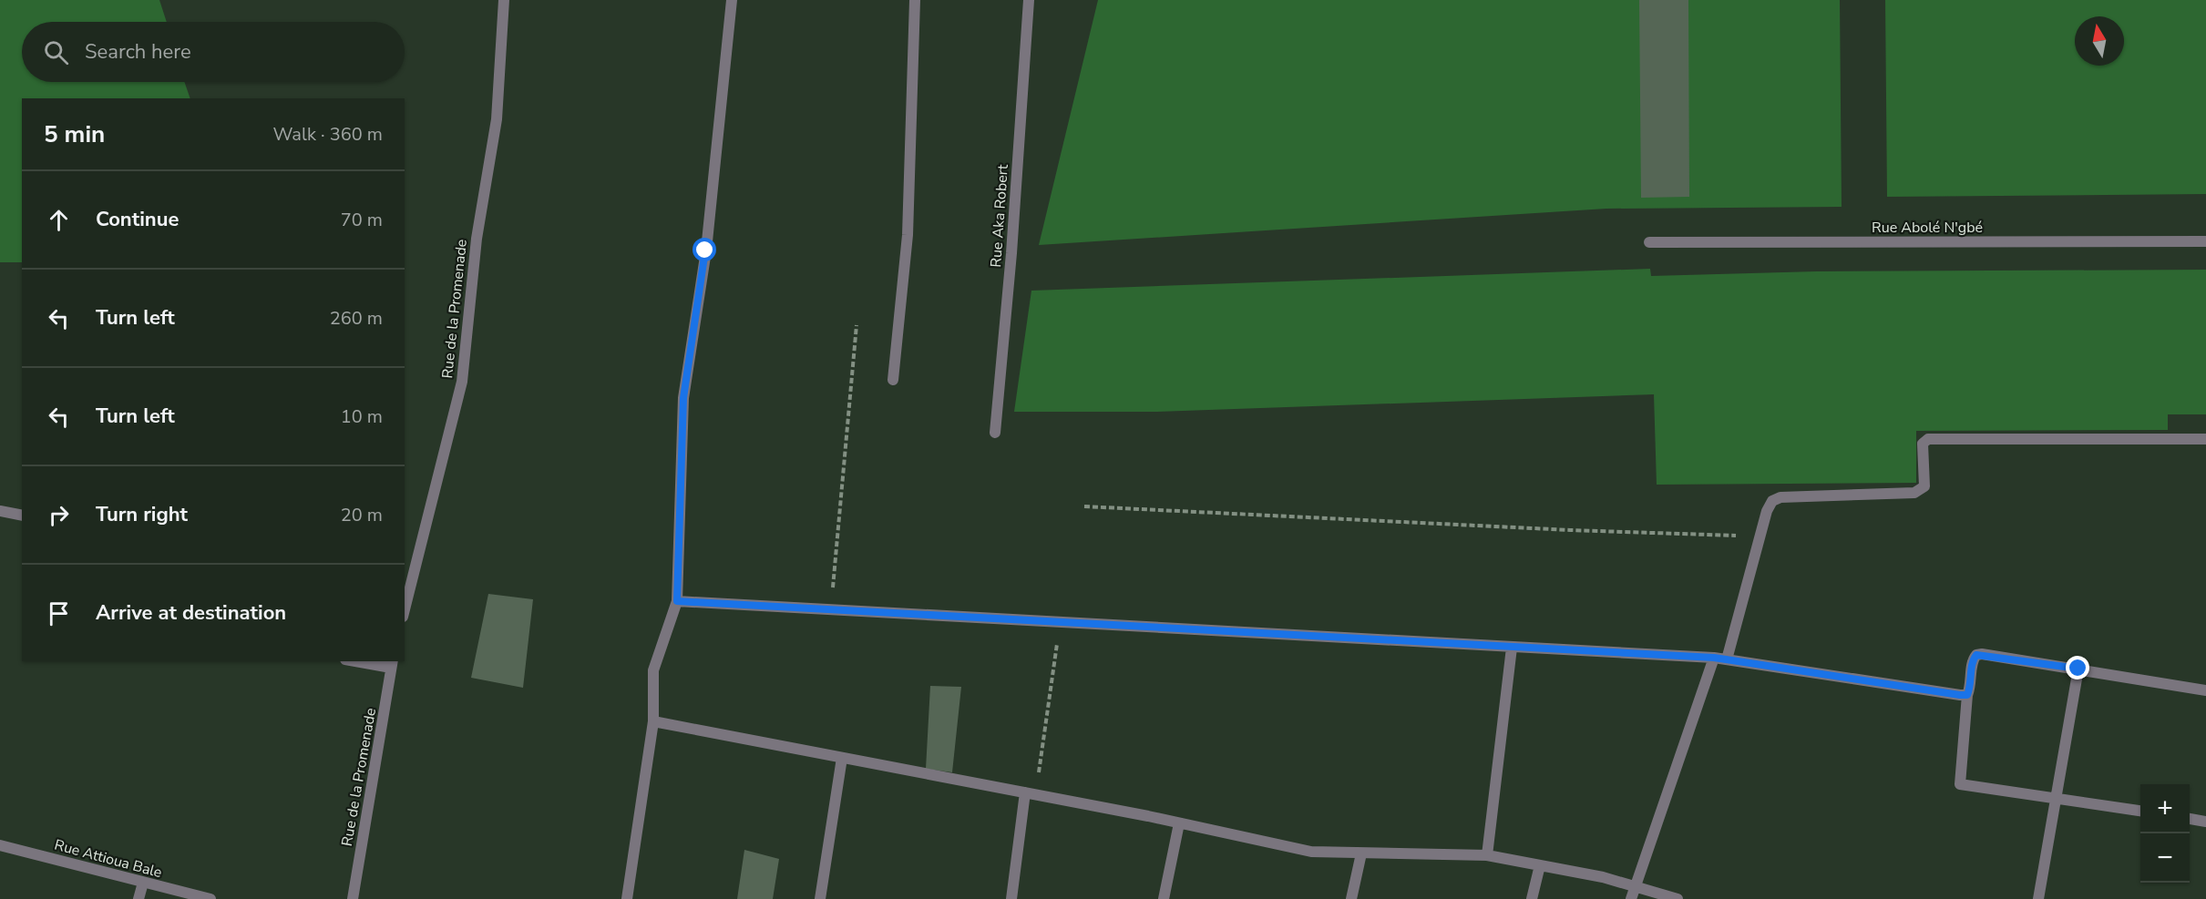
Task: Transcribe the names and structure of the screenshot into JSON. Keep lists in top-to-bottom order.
{
  "streets": {
    "street": [
      "Rue Aka Robert",
      "Rue Abolé N'gbé",
      "Rue de la Promenade",
      "Rue Attioua Bale"
    ]
  },
  "north": "top",
  "page": {
    "search": "Search here",
    "heading": ["5 min", "Walk · 360 m"],
    "list": [
      ["Continue", "70 m"],
      ["Turn left", "260 m"],
      ["Turn left", "10 m"],
      ["Turn right", "20 m"],
      "Arrive at destination"
    ],
    "map_buttons": ["+", "−"]
  }
}
